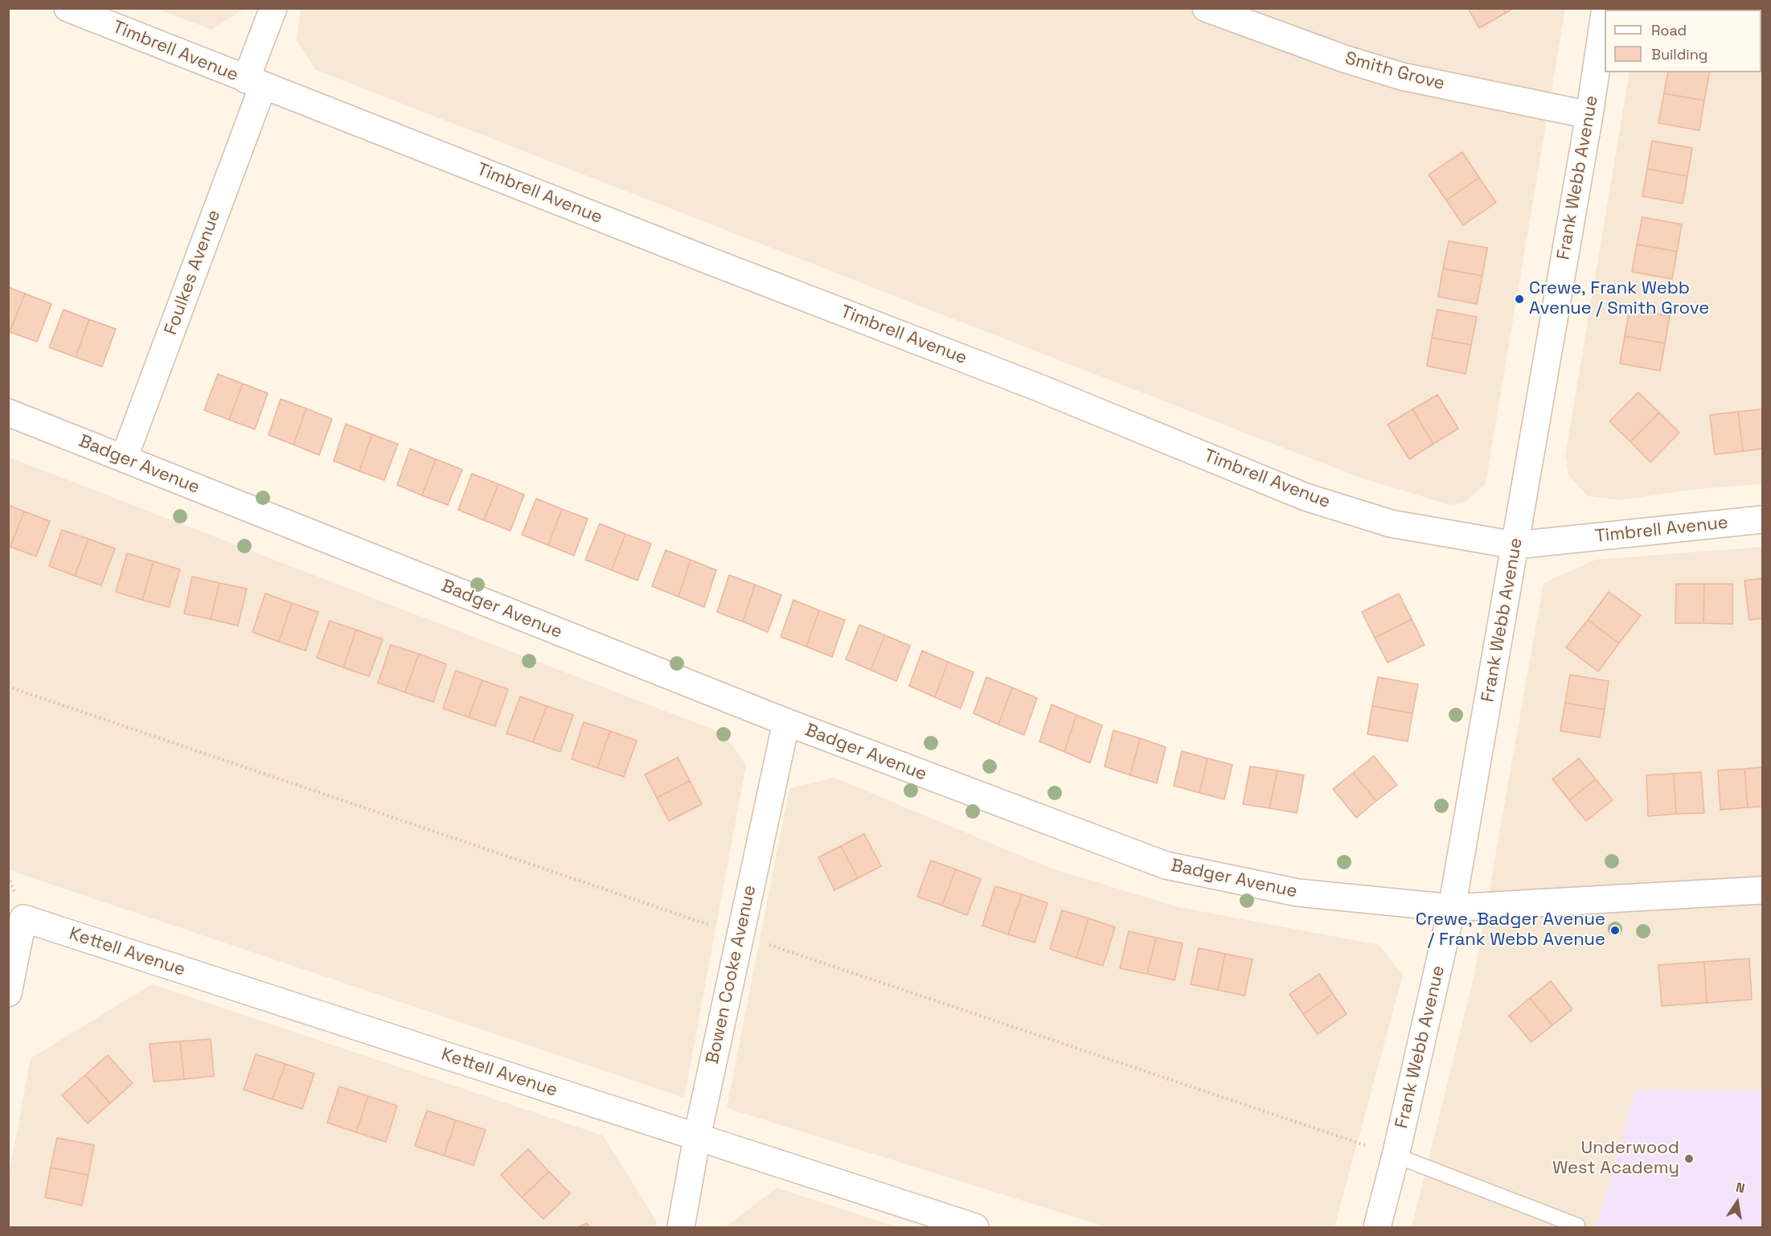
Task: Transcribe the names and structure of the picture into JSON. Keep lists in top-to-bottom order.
{
  "streets": {
    "street": [
      "Timbrell Avenue",
      "Smith Grove",
      "Frank Webb Avenue",
      "Foulkes Avenue",
      "Badger Avenue",
      "Kettell Avenue",
      "Bowen Cooke Avenue"
    ]
  },
  "crossings": [
    ["Timbrell Avenue", "Frank Webb Avenue"],
    ["Timbrell Avenue", "Foulkes Avenue"],
    ["Smith Grove", "Frank Webb Avenue"],
    ["Frank Webb Avenue", "Badger Avenue"],
    ["Foulkes Avenue", "Badger Avenue"],
    ["Badger Avenue", "Bowen Cooke Avenue"],
    ["Kettell Avenue", "Bowen Cooke Avenue"]
  ],
  "places": ["Crewe, Frank Webb Avenue / Smith Grove", "Crewe, Badger Avenue / Frank Webb Avenue", "Underwood West Academy"],
  "legend": ["Road", "Building"],
  "north": "top"
}
